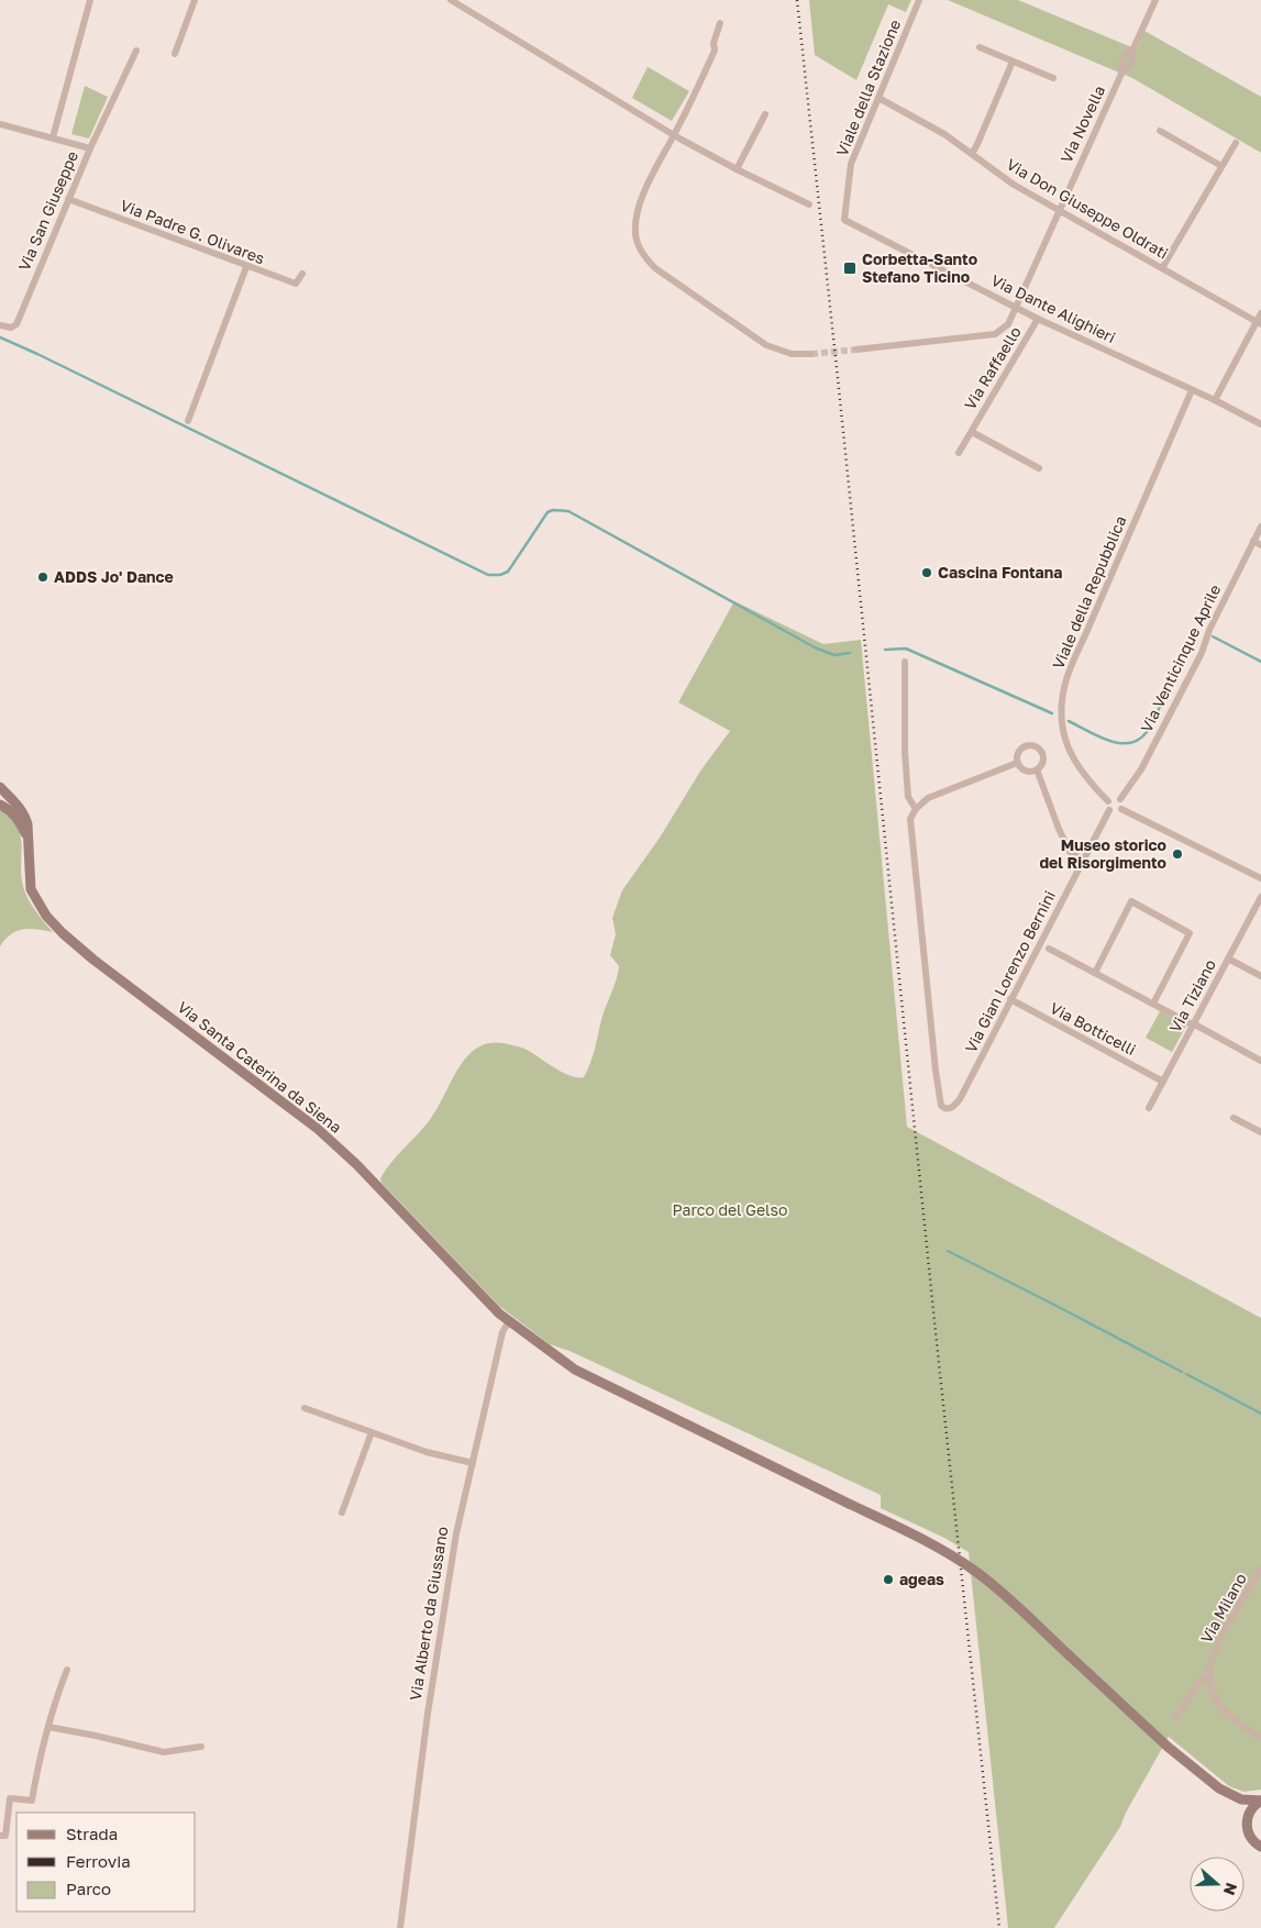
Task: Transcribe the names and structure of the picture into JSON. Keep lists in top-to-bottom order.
{
  "streets": {
    "street": [
      "Viale della Stazione",
      "Via Novella",
      "Via Don Giuseppe Oldrati",
      "Via San Giuseppe",
      "Via Padre G. Olivares",
      "Via Dante Alighieri",
      "Via Raffaello",
      "Viale della Repubblica",
      "Via Venticinque Aprile",
      "Via Gian Lorenzo Bernini",
      "Via Tiziano",
      "Via Botticelli",
      "Via Santa Caterina da Siena",
      "Via Milano",
      "Via Alberto da Giussano"
    ]
  },
  "crossings": [
    ["Viale della Stazione", "Via Don Giuseppe Oldrati"],
    ["Viale della Stazione", "Via Dante Alighieri"],
    ["Via Novella", "Via Don Giuseppe Oldrati"],
    ["Via Novella", "Via Dante Alighieri"],
    ["Via San Giuseppe", "Via Padre G. Olivares"],
    ["Via Dante Alighieri", "Via Raffaello"],
    ["Via Dante Alighieri", "Viale della Repubblica"],
    ["Viale della Repubblica", "Via Venticinque Aprile"],
    ["Viale della Repubblica", "Via Gian Lorenzo Bernini"],
    ["Via Venticinque Aprile", "Via Gian Lorenzo Bernini"],
    ["Via Gian Lorenzo Bernini", "Via Botticelli"],
    ["Via Tiziano", "Via Botticelli"],
    ["Via Santa Caterina da Siena", "Via Alberto da Giussano"]
  ],
  "parks": ["Parco del Gelso"],
  "places": {
    "transit": ["Corbetta-Santo Stefano Ticino"],
    "other": [
      "Cascina Fontana",
      "ADDS Jo' Dance",
      "Museo storico del Risorgimento",
      "ageas"
    ]
  },
  "legend": ["Strada", "Ferrovia", "Parco"],
  "north": "right"
}
